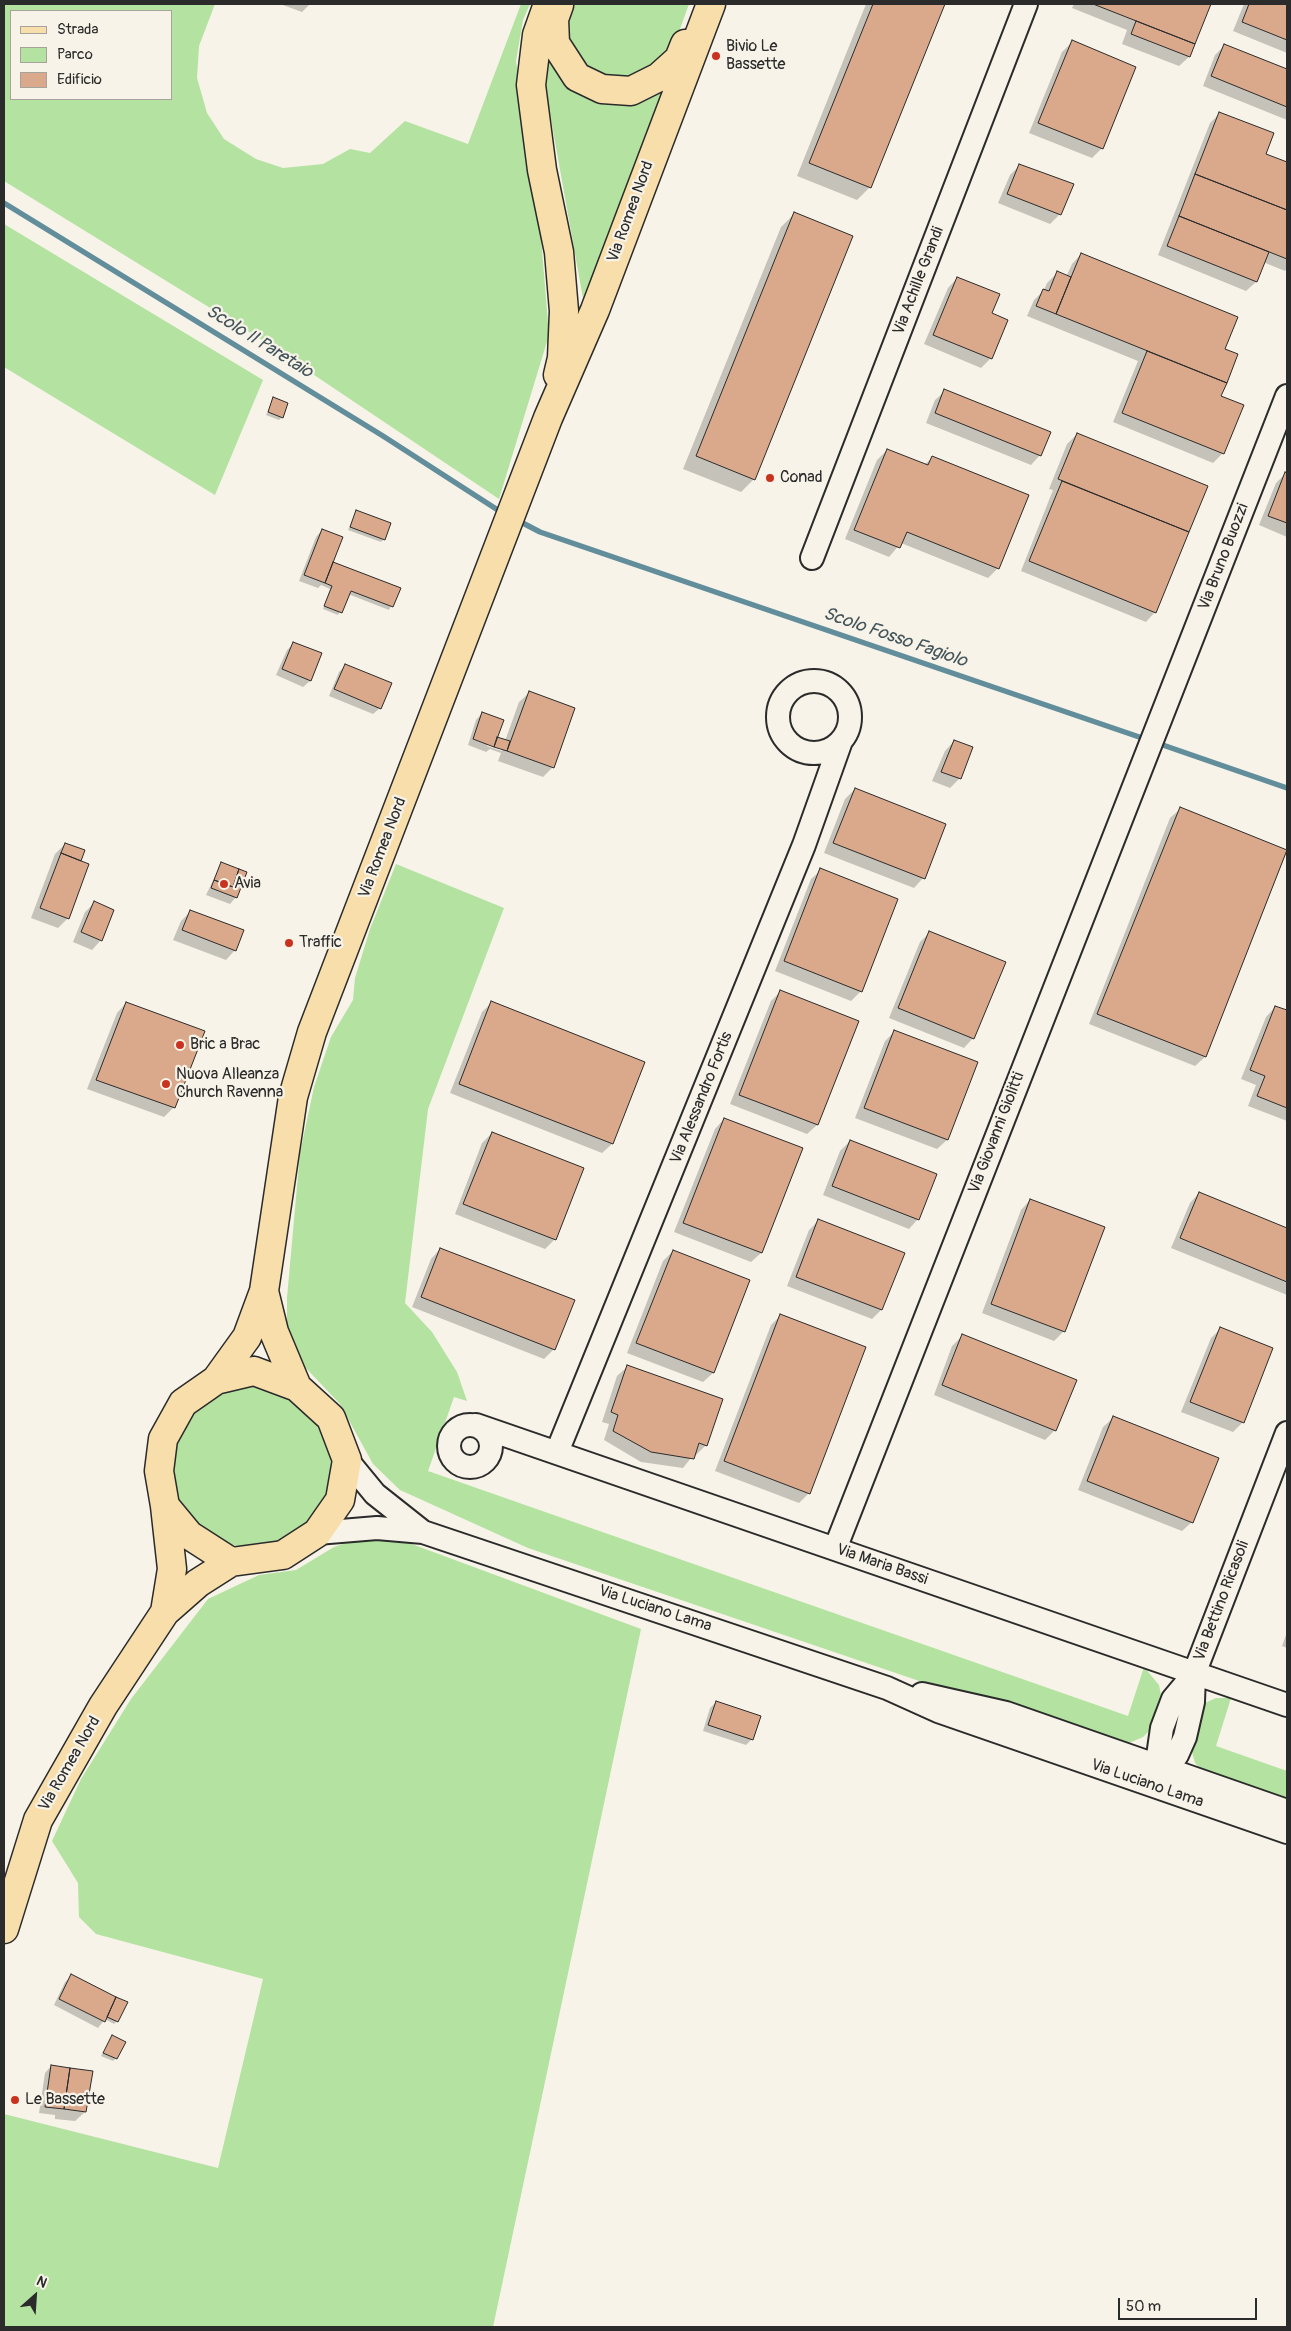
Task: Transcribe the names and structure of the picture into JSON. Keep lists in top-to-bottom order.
{
  "streets": {
    "main road": ["Via Romea Nord"],
    "street": [
      "Via Achille Grandi",
      "Via Bruno Buozzi",
      "Via Alessandro Fortis",
      "Via Giovanni Giolitti",
      "Via Maria Bassi",
      "Via Bettino Ricasoli",
      "Via Luciano Lama"
    ]
  },
  "crossings": [
    ["Via Bruno Buozzi", "Via Giovanni Giolitti"],
    ["Via Alessandro Fortis", "Via Maria Bassi"],
    ["Via Giovanni Giolitti", "Via Maria Bassi"],
    ["Via Maria Bassi", "Via Bettino Ricasoli"],
    ["Via Bettino Ricasoli", "Via Luciano Lama"]
  ],
  "water": ["Scolo Il Paretaio", "Scolo Fosso Fagiolo"],
  "places": [
    "Bivio Le Bassette",
    "Conad",
    "Avia",
    "Traffic",
    "Bric a Brac",
    "Nuova Alleanza Church Ravenna",
    "Le Bassette"
  ],
  "legend": ["Strada", "Parco", "Edificio"],
  "scale_bar": "50 m",
  "north": "top right"
}
